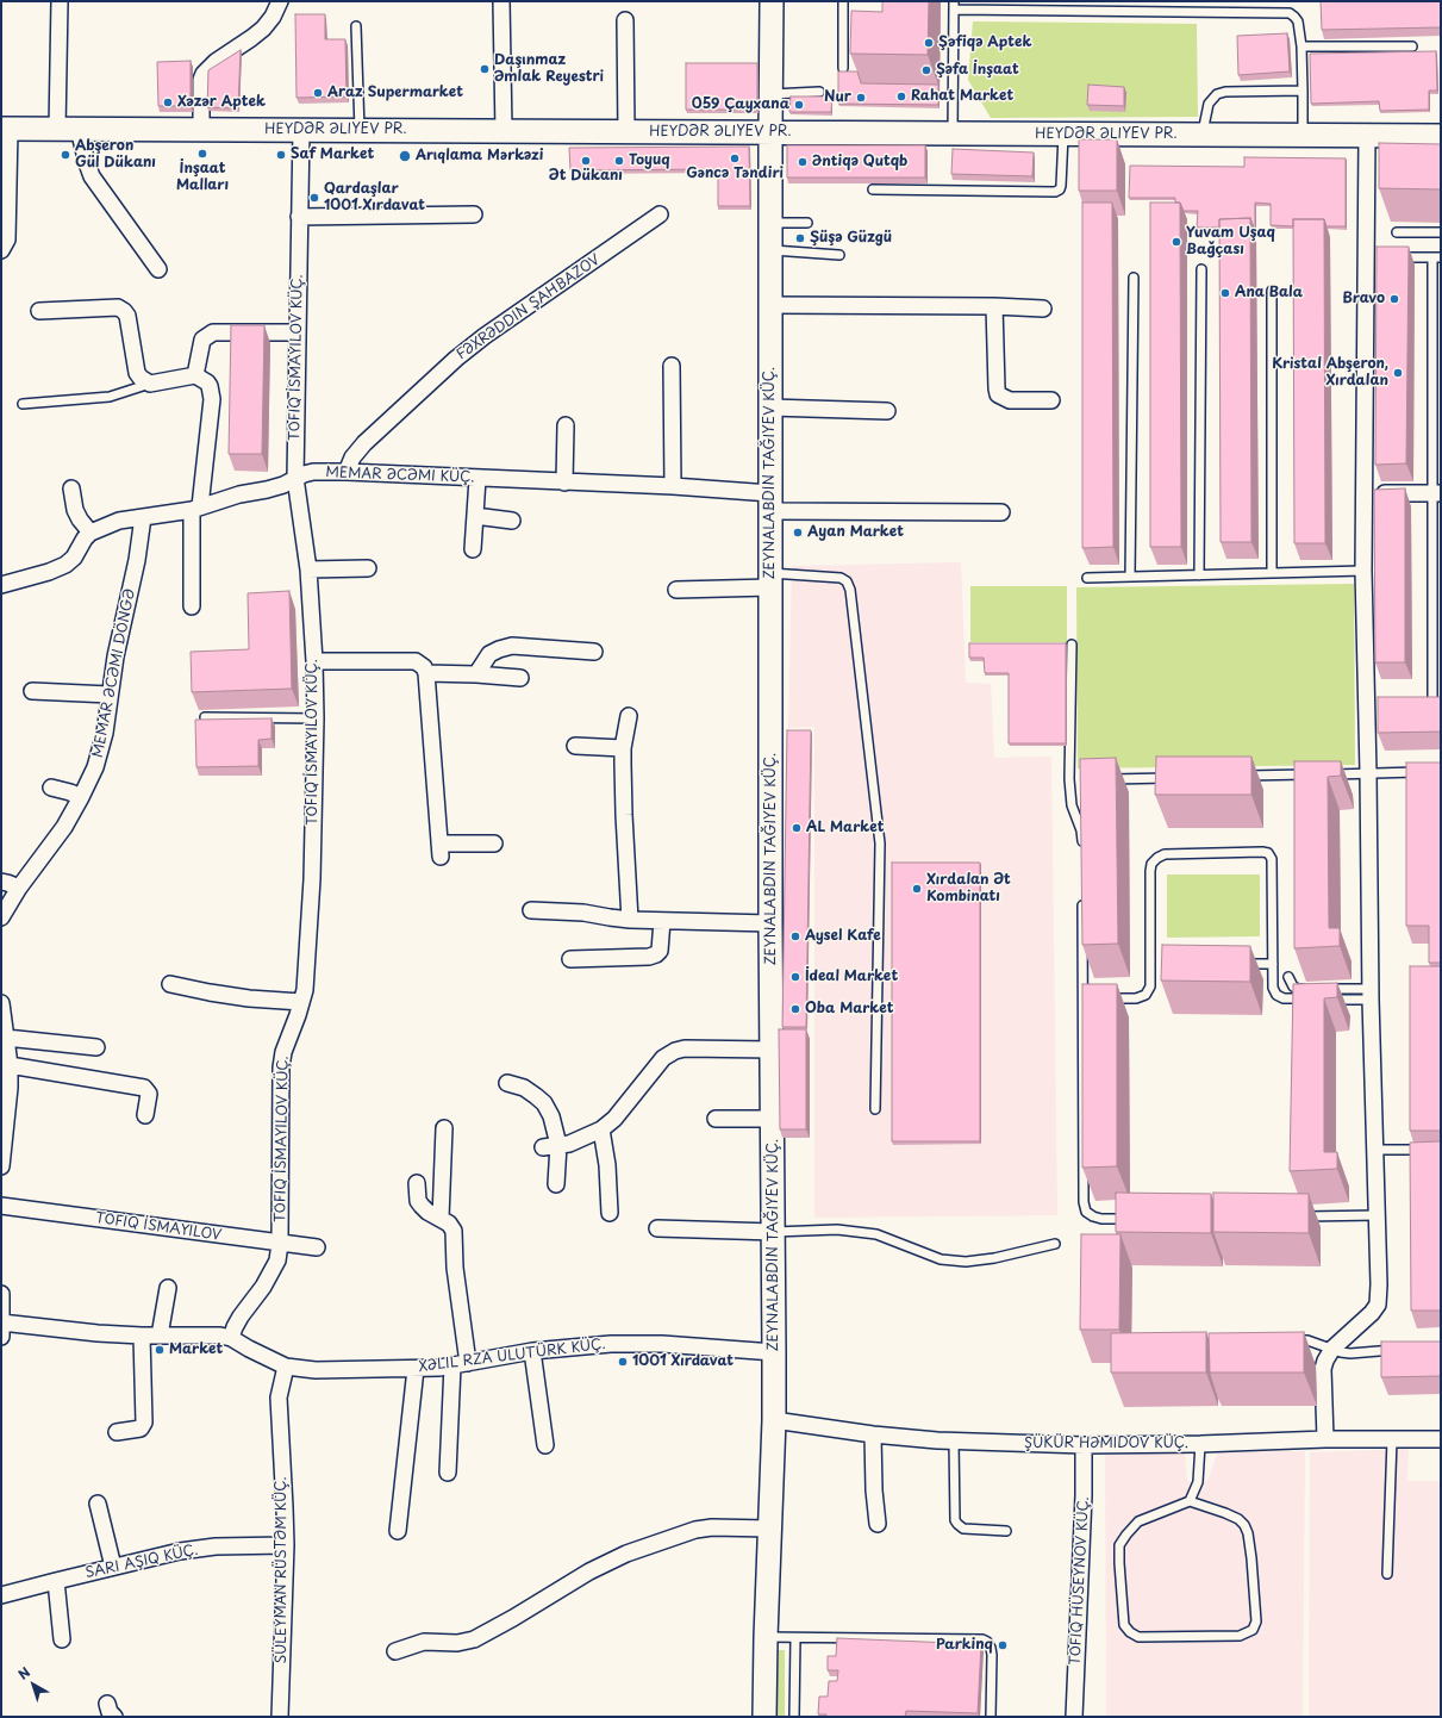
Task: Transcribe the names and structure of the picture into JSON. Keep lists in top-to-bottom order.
{
  "streets": {
    "street": [
      "HEYDƏR ƏLIYEV PR.",
      "FƏXRƏDDIN ŞAHBAZOV",
      "MEMAR ƏCƏMI KÜÇ.",
      "MEMAR ƏCƏMI DÖNGƏ",
      "XƏLIL RZA ULUTÜRK KÜÇ.",
      "ŞÜKÜR HƏMIDOV KÜÇ.",
      "SÜLEYMAN RÜSTƏM KÜÇ.",
      "TOFIQ HÜSEYNOV KÜÇ."
    ]
  },
  "crossings": [
    ["FƏXRƏDDIN ŞAHBAZOV", "MEMAR ƏCƏMI KÜÇ."],
    ["MEMAR ƏCƏMI KÜÇ.", "MEMAR ƏCƏMI DÖNGƏ"],
    ["XƏLIL RZA ULUTÜRK KÜÇ.", "SÜLEYMAN RÜSTƏM KÜÇ."],
    ["ŞÜKÜR HƏMIDOV KÜÇ.", "TOFIQ HÜSEYNOV KÜÇ."]
  ],
  "places": [
    "Şəfiqə Aptek",
    "Daşınmaz Əmlak Reyestri",
    "Şəfa İnşaat",
    "Araz Supermarket",
    "Rahat Market",
    "Nur",
    "Xəzər Aptek",
    "059 Çayxana",
    "İnşaat Malları",
    "Abşeron Gül Dükanı",
    "Saf Market",
    "Arıqlama Mərkəzi",
    "Gəncə Təndiri",
    "Ət Dükanı",
    "Toyuq",
    "Əntiqə Qutqb",
    "Qardaşlar 1001 Xırdavat",
    "Şüşə Güzgü",
    "Yuvam Uşaq Bağçası",
    "Ana Bala",
    "Bravo",
    "Kristal Abşeron, Xırdalan",
    "Ayan Market",
    "AL Market",
    "Xırdalan Ət Kombinatı",
    "Aysel Kafe",
    "İdeal Market",
    "Oba Market",
    "Market",
    "1001 Xırdavat",
    "Parkinq"
  ],
  "north": "top left"
}
